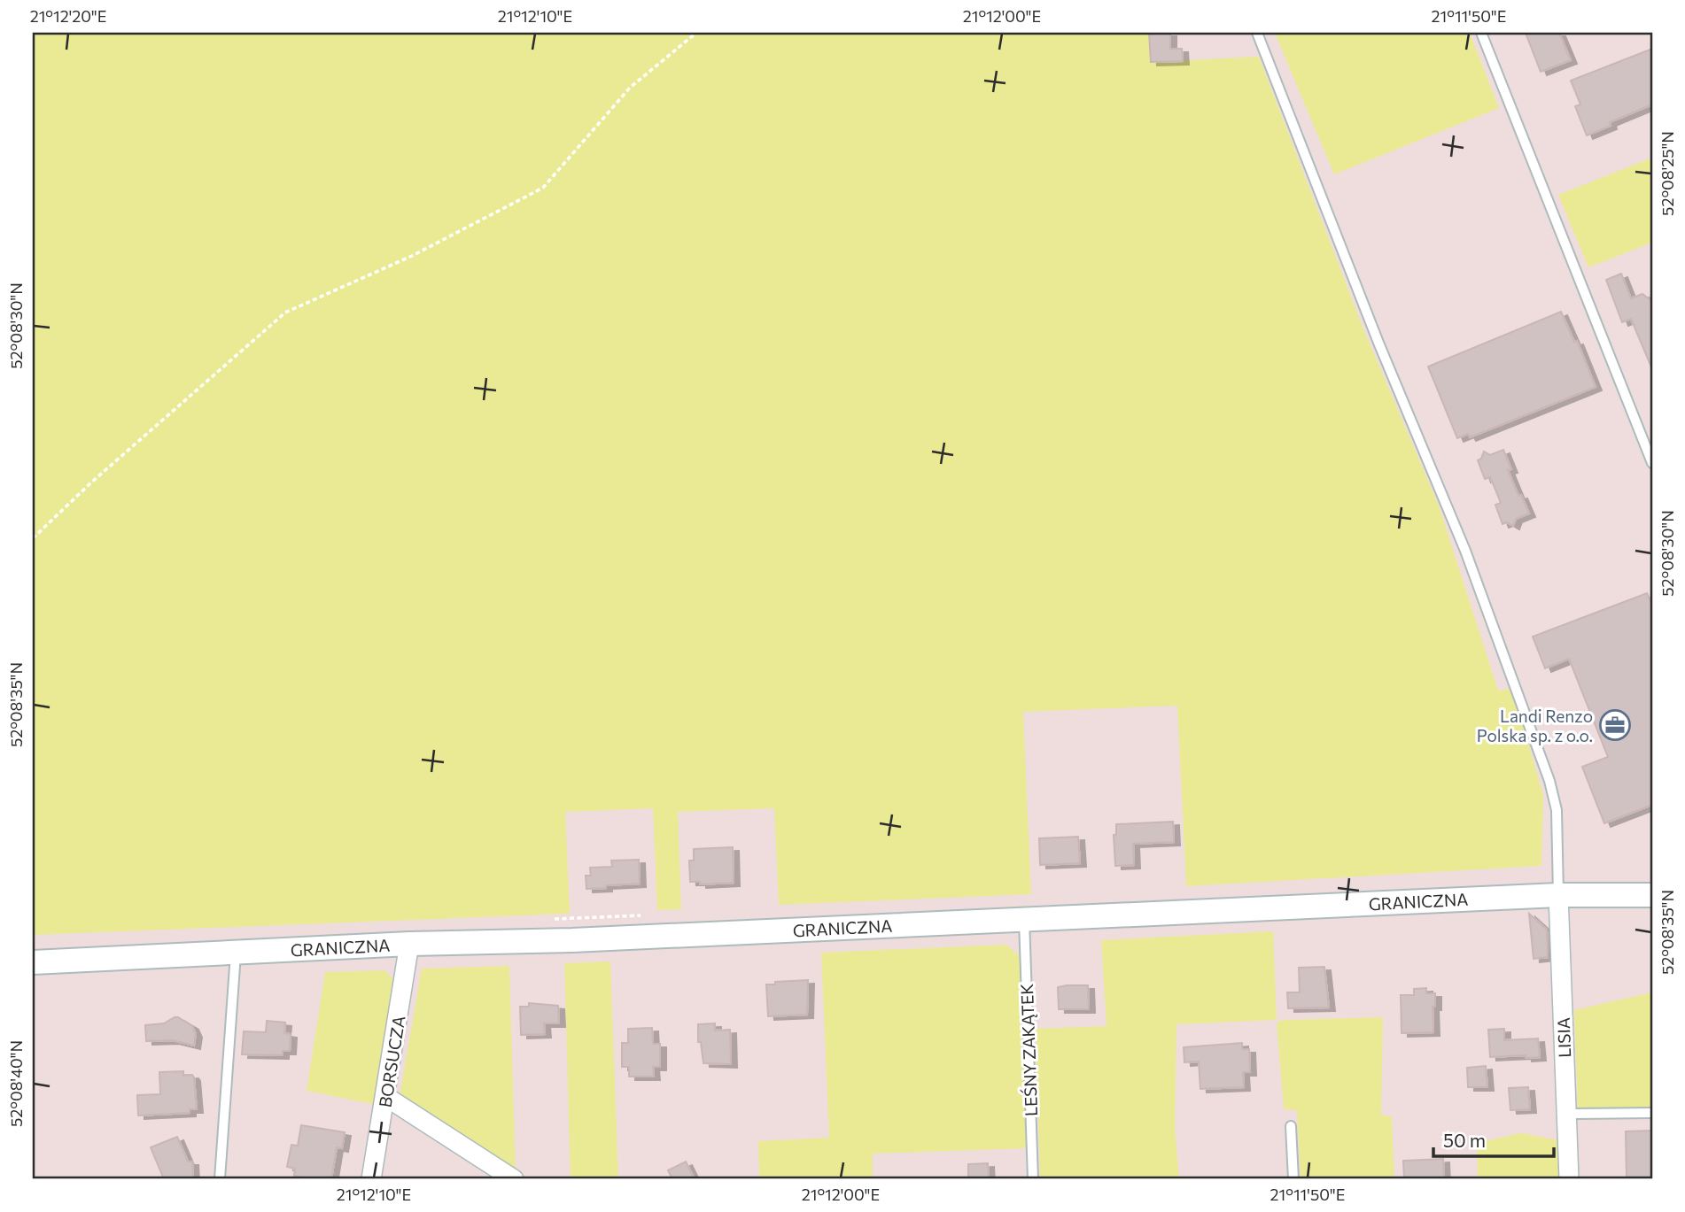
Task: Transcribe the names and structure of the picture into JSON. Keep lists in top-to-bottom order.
{
  "streets": {
    "street": ["GRANICZNA", "LISIA", "BORSUCZA"],
    "lane": ["LEŚNY ZAKĄTEK"]
  },
  "crossings": [
    ["GRANICZNA", "LISIA"],
    ["GRANICZNA", "LEŚNY ZAKĄTEK"],
    ["GRANICZNA", "BORSUCZA"]
  ],
  "places": {
    "office": ["Landi Renzo Polska sp. z o.o."]
  },
  "scale_bar": "50 m",
  "coordinates": [
    "21°12'20\"E",
    "21°12'10\"E",
    "21°12'00\"E",
    "21°11'50\"E",
    "52°08'25\"N",
    "52°08'30\"N",
    "52°08'35\"N",
    "52°08'40\"N"
  ]
}
